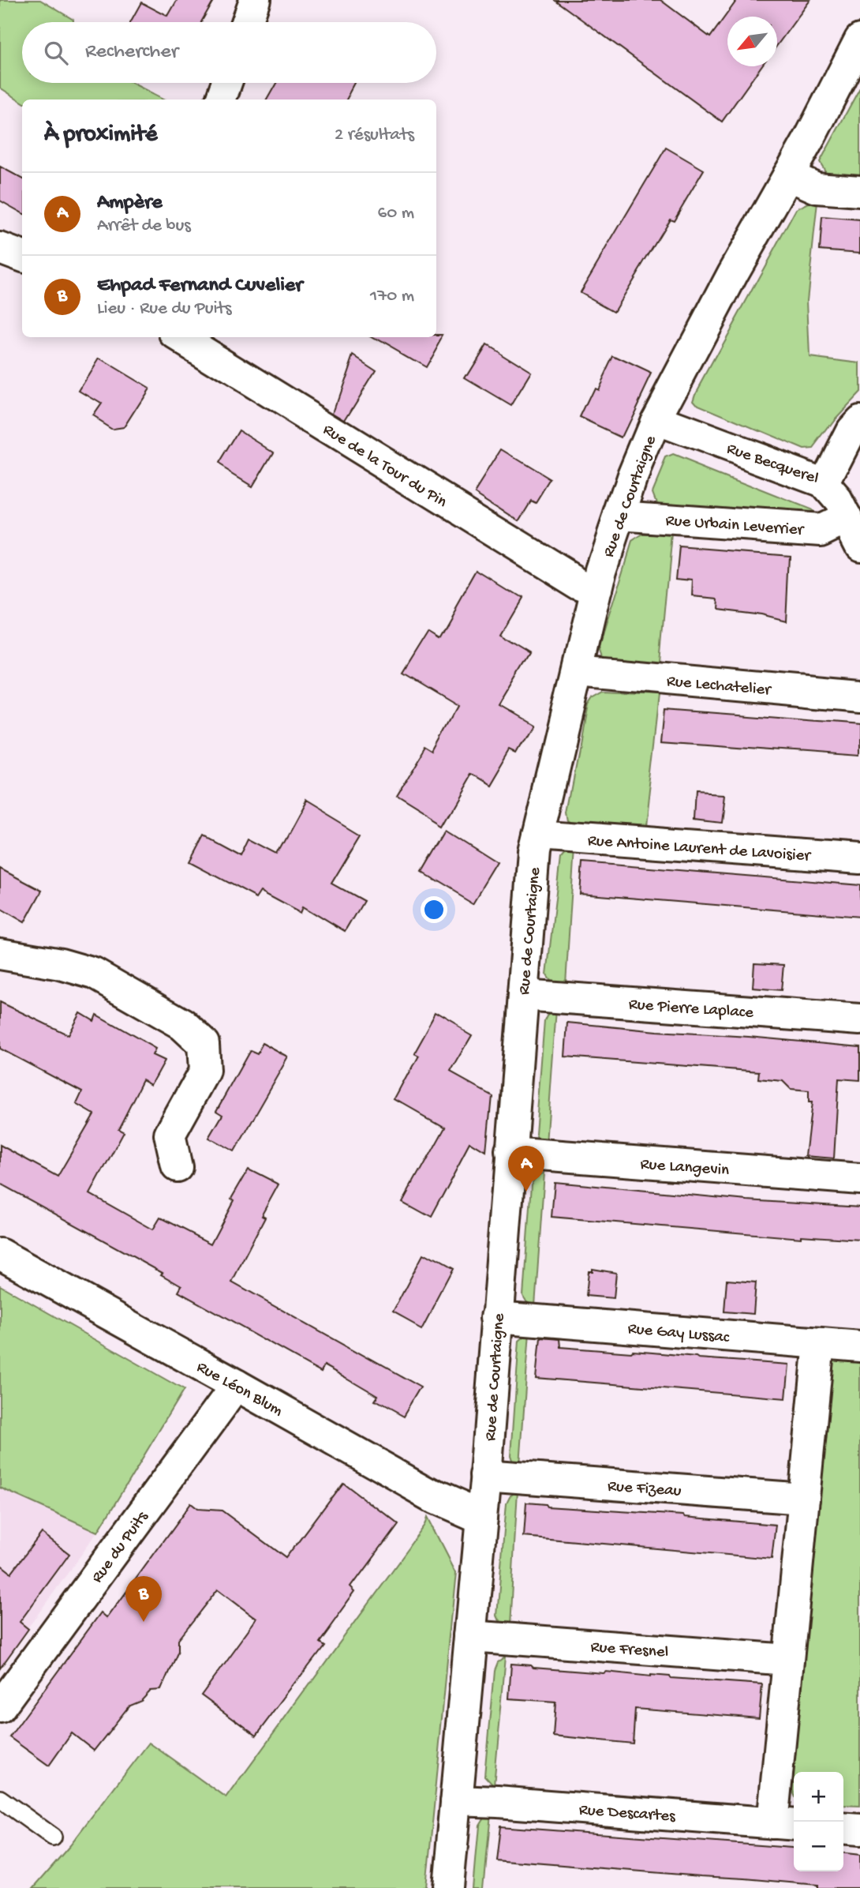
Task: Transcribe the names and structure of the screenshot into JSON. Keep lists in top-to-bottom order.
{
  "streets": {
    "street": [
      "Rue Becquerel",
      "Rue de la Tour du Pin",
      "Rue de Courtaigne",
      "Rue Urbain Leverrier",
      "Rue Lechatelier",
      "Rue Antoine Laurent de Lavoisier",
      "Rue Pierre Laplace",
      "Rue Langevin",
      "Rue Gay Lussac",
      "Rue Léon Blum",
      "Rue Fizeau",
      "Rue du Puits",
      "Rue Fresnel",
      "Rue Descartes"
    ]
  },
  "crossings": [
    ["Rue Becquerel", "Rue de Courtaigne"],
    ["Rue de la Tour du Pin", "Rue de Courtaigne"],
    ["Rue de Courtaigne", "Rue Urbain Leverrier"],
    ["Rue de Courtaigne", "Rue Lechatelier"],
    ["Rue de Courtaigne", "Rue Antoine Laurent de Lavoisier"],
    ["Rue de Courtaigne", "Rue Pierre Laplace"],
    ["Rue de Courtaigne", "Rue Langevin"],
    ["Rue de Courtaigne", "Rue Gay Lussac"],
    ["Rue de Courtaigne", "Rue Léon Blum"],
    ["Rue de Courtaigne", "Rue Fizeau"],
    ["Rue de Courtaigne", "Rue Fresnel"],
    ["Rue de Courtaigne", "Rue Descartes"],
    ["Rue Léon Blum", "Rue du Puits"]
  ],
  "north": "bottom left",
  "page": {
    "search": "Rechercher",
    "heading": ["À proximité", "2 résultats"],
    "list": [
      {
        "mark": "A",
        "name": "Ampère",
        "note": "Arrêt de bus",
        "value": "60 m"
      },
      {
        "mark": "B",
        "name": "Ehpad Fernand Cuvelier",
        "note": "Lieu · Rue du Puits",
        "value": "170 m"
      }
    ],
    "pins": ["A", "B"],
    "map_buttons": ["+", "−"]
  }
}
